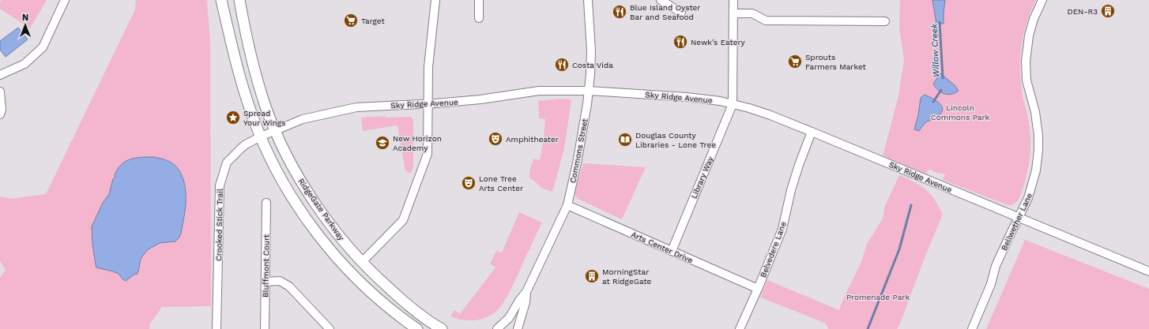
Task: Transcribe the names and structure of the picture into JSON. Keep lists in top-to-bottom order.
{
  "streets": {
    "main road": ["RidgeGate Parkway"],
    "street": [
      "Sky Ridge Avenue",
      "Commons Street",
      "Library Way",
      "Bellwether Lane",
      "Crooked Stick Trail",
      "Arts Center Drive",
      "Belvedere Lane",
      "Bluffmont Court"
    ]
  },
  "crossings": [
    ["Sky Ridge Avenue", "Commons Street"],
    ["Sky Ridge Avenue", "Library Way"],
    ["Sky Ridge Avenue", "RidgeGate Parkway"],
    ["Sky Ridge Avenue", "Bellwether Lane"],
    ["Sky Ridge Avenue", "Crooked Stick Trail"],
    ["Sky Ridge Avenue", "Belvedere Lane"],
    ["Commons Street", "Arts Center Drive"],
    ["Library Way", "Arts Center Drive"],
    ["RidgeGate Parkway", "Crooked Stick Trail"],
    ["Arts Center Drive", "Belvedere Lane"]
  ],
  "water": ["Willow Creek"],
  "parks": ["Lincoln Commons Park", "Promenade Park"],
  "places": {
    "building": ["DEN-R3", "MorningStar at RidgeGate"],
    "restaurant": ["Blue Island Oyster Bar and Seafood", "Newk’s Eatery", "Costa Vida"],
    "supermarket": ["Target", "Sprouts Farmers Market"],
    "place": ["Spread Your Wings"],
    "theatre": ["Amphitheater", "Lone Tree Arts Center"],
    "library": ["Douglas County Libraries - Lone Tree"],
    "school or university": ["New Horizon Academy"]
  },
  "north": "top"
}
